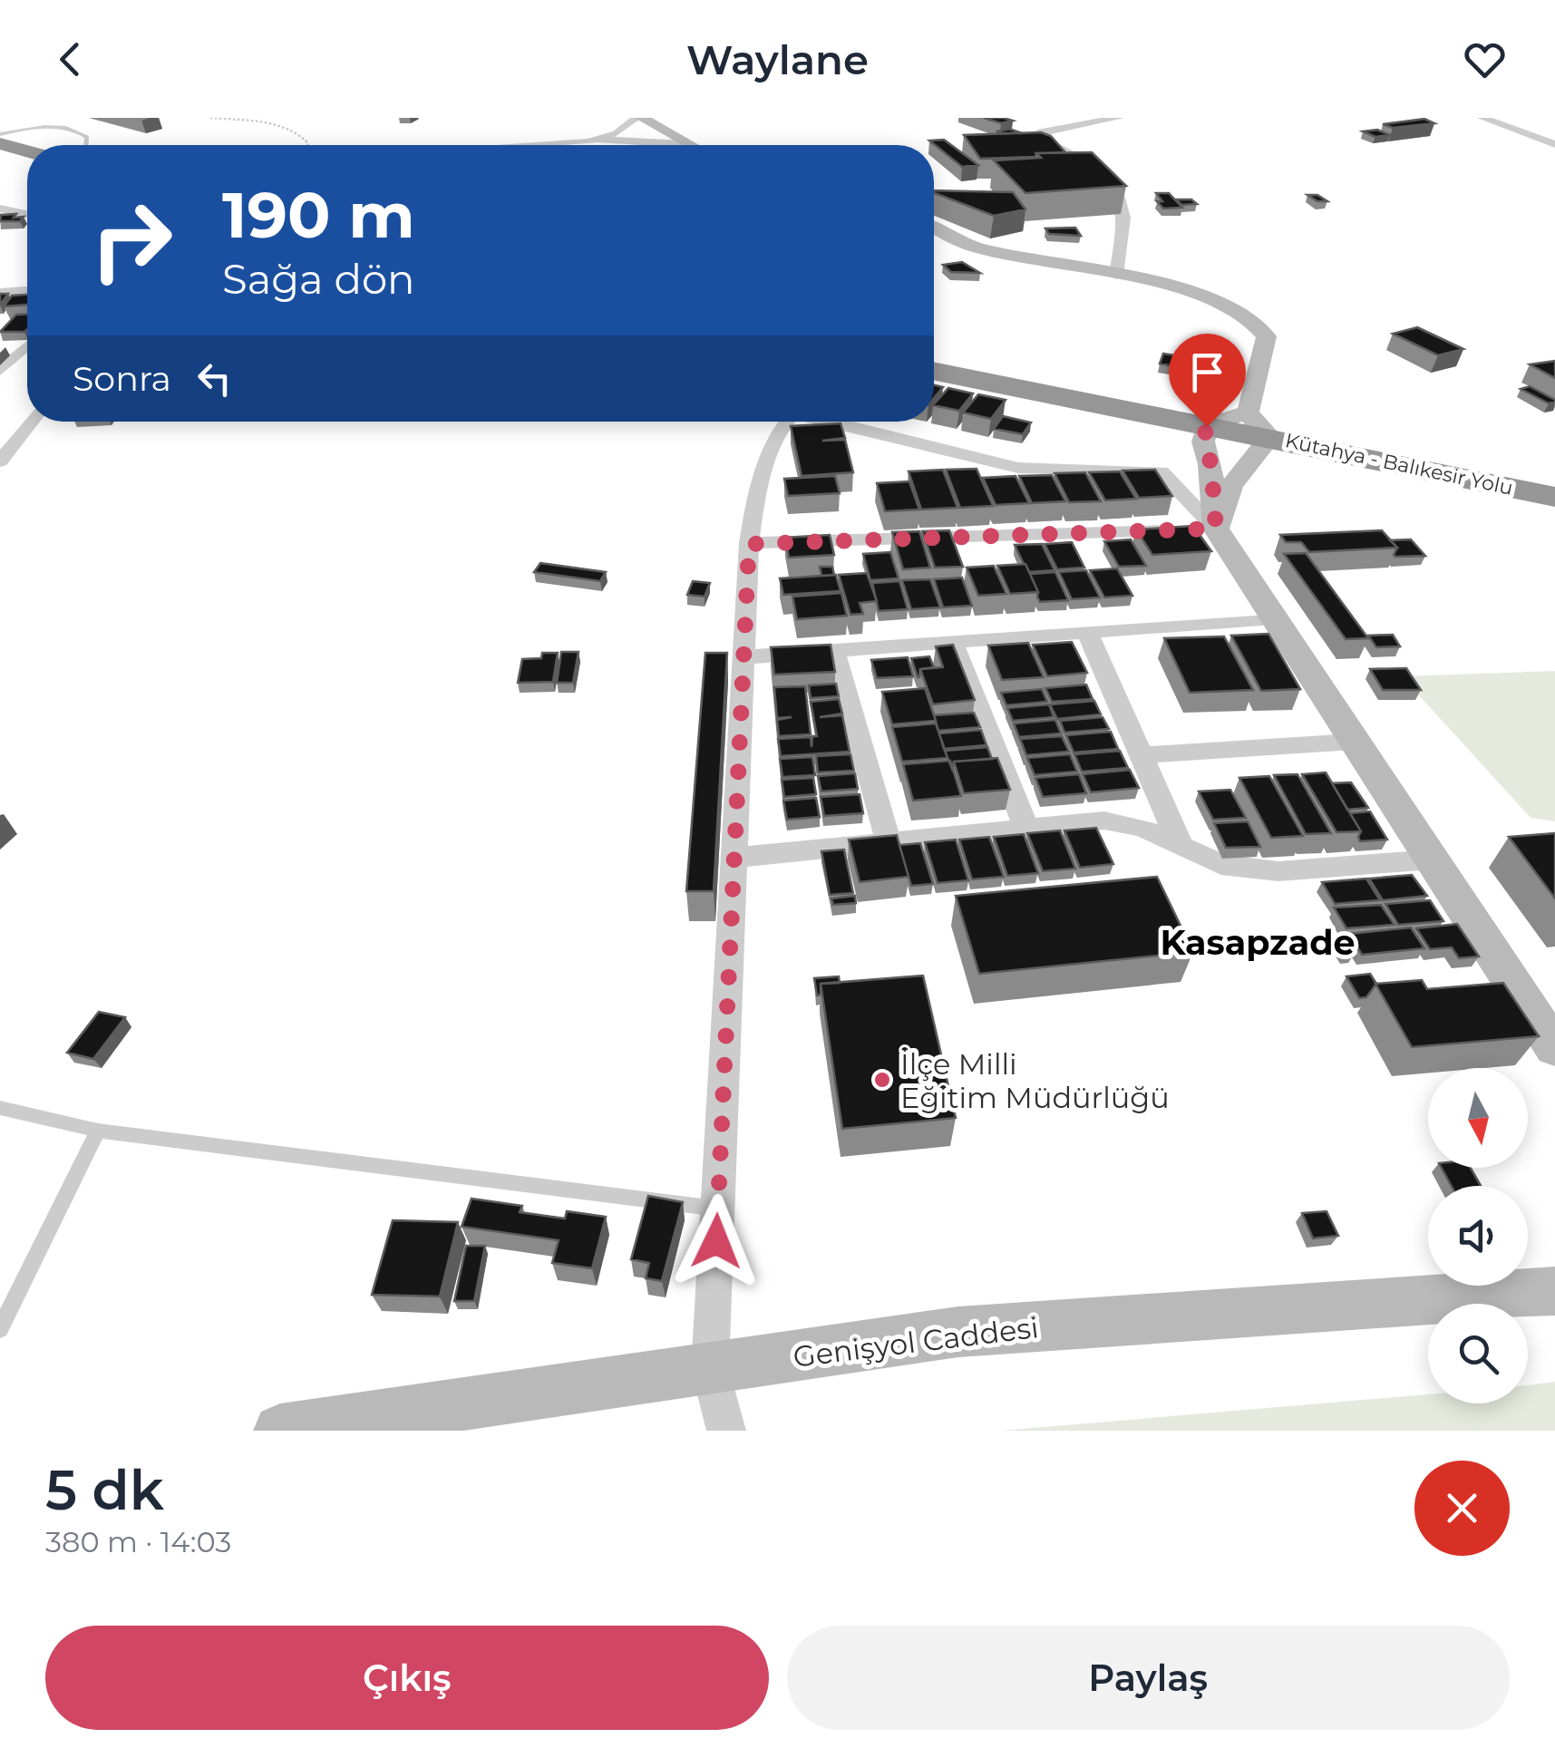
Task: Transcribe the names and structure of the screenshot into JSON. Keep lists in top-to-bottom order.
{
  "streets": {
    "highway": ["Kütahya - Balıkesir Yolu"],
    "street": ["Genişyol Caddesi"]
  },
  "districts": ["Kasapzade"],
  "places": ["İlçe Milli Eğitim Müdürlüğü"],
  "north": "bottom",
  "page": {
    "header": "Waylane",
    "turn": ["190 m", "Sağa dön"],
    "then": "Sonra",
    "heading": ["5 dk", "380 m · 14:03"],
    "buttons": ["Çıkış", "Paylaş"]
  }
}
